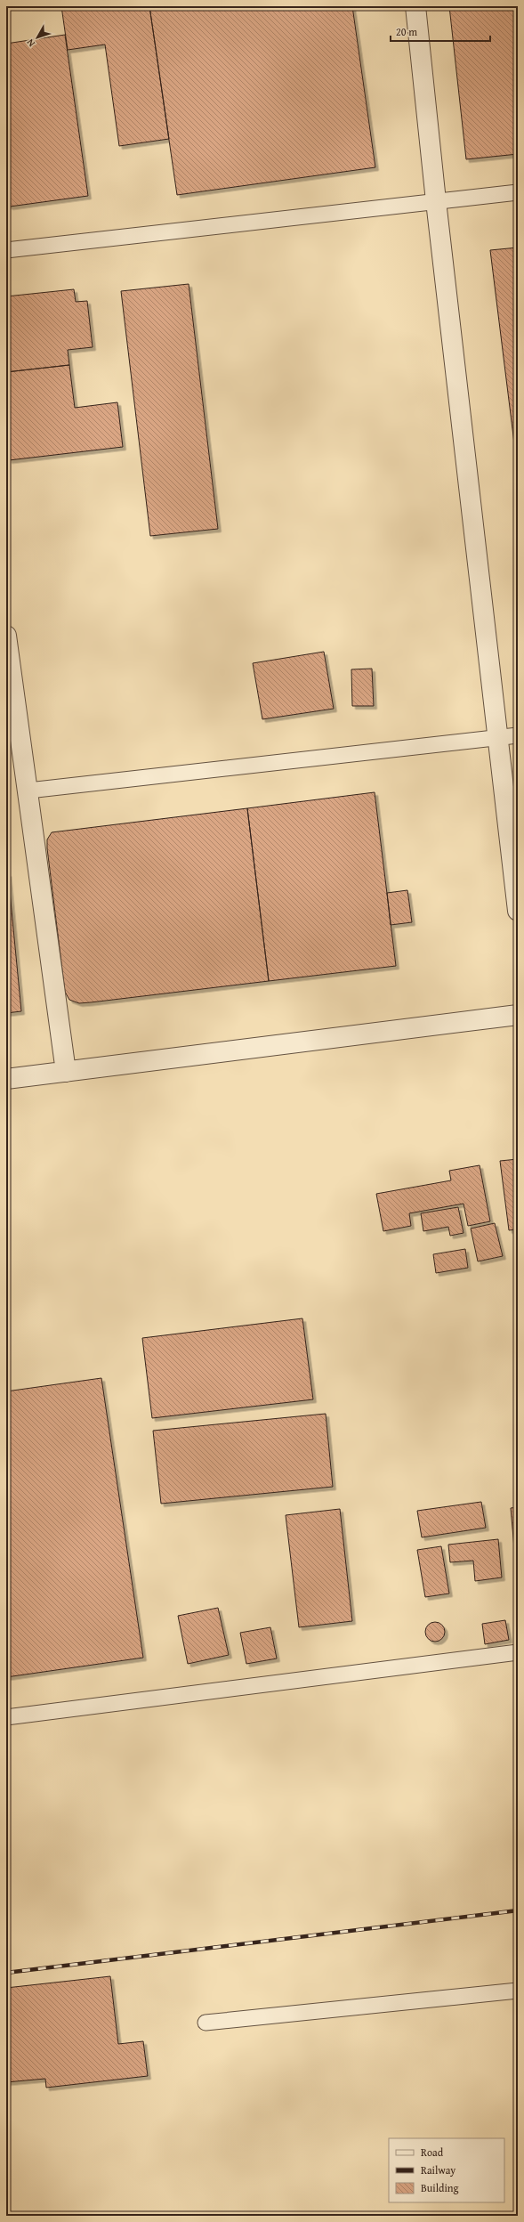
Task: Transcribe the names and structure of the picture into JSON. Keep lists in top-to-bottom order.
{
  "legend": ["Road", "Railway", "Building"],
  "scale_bar": "20 m",
  "north": "bottom left"
}
